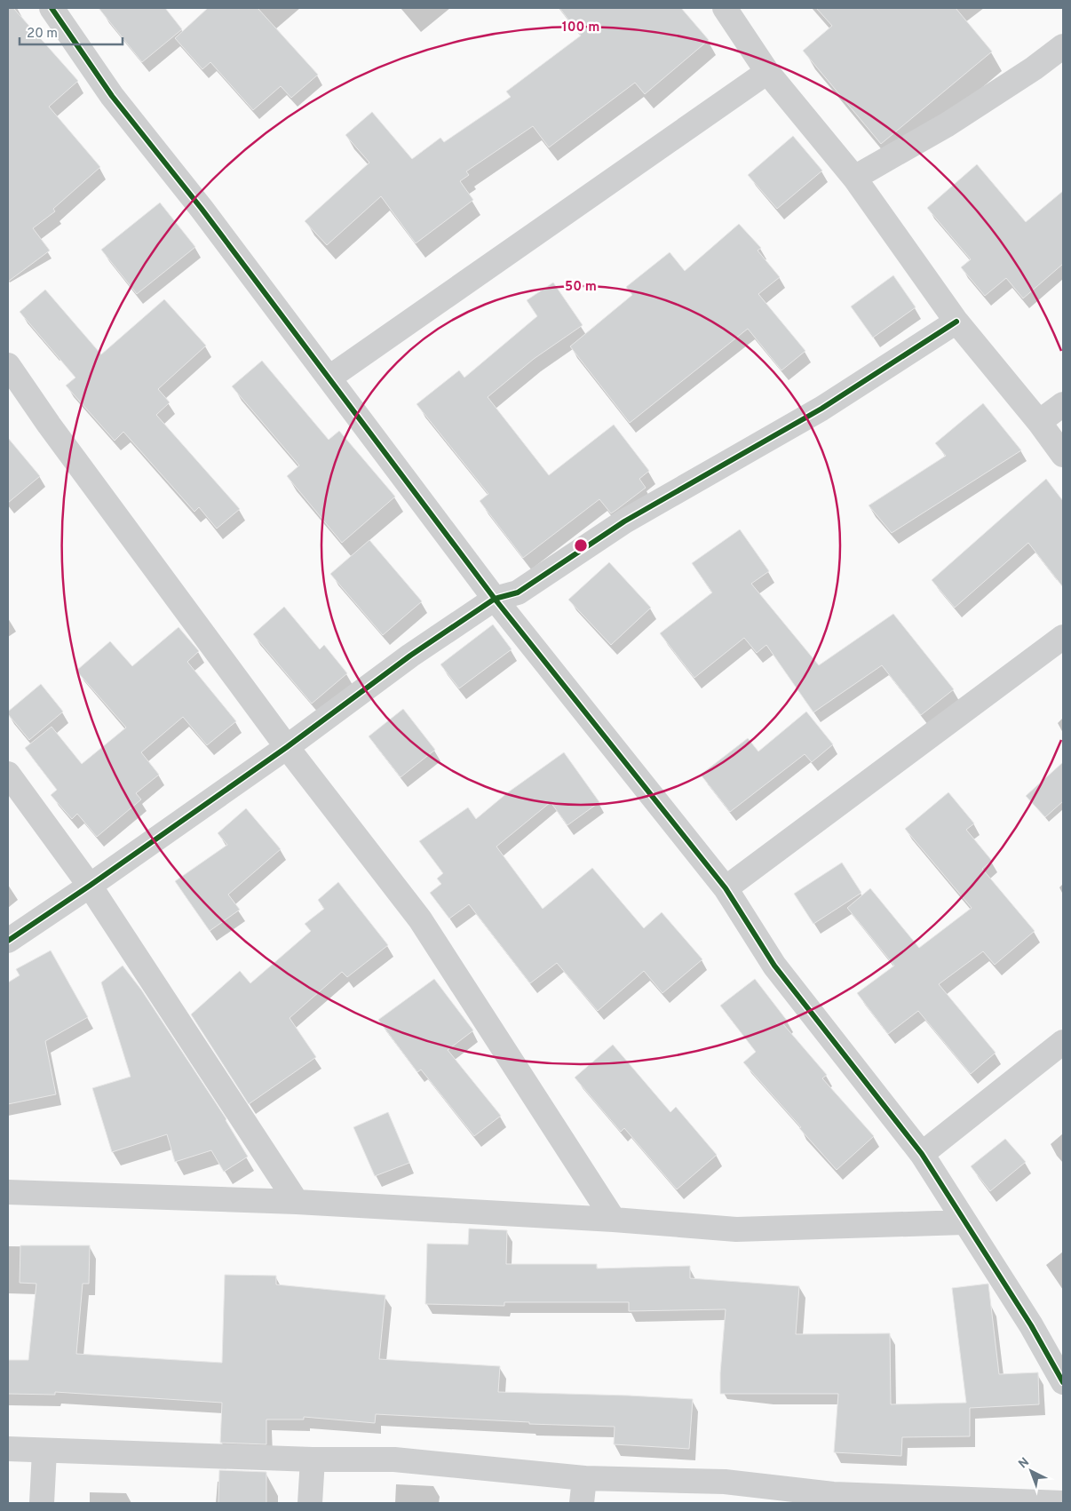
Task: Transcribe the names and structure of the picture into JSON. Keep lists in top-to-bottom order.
{
  "scale_bar": "20 m",
  "north": "top left",
  "rings": ["100 m", "50 m"]
}
